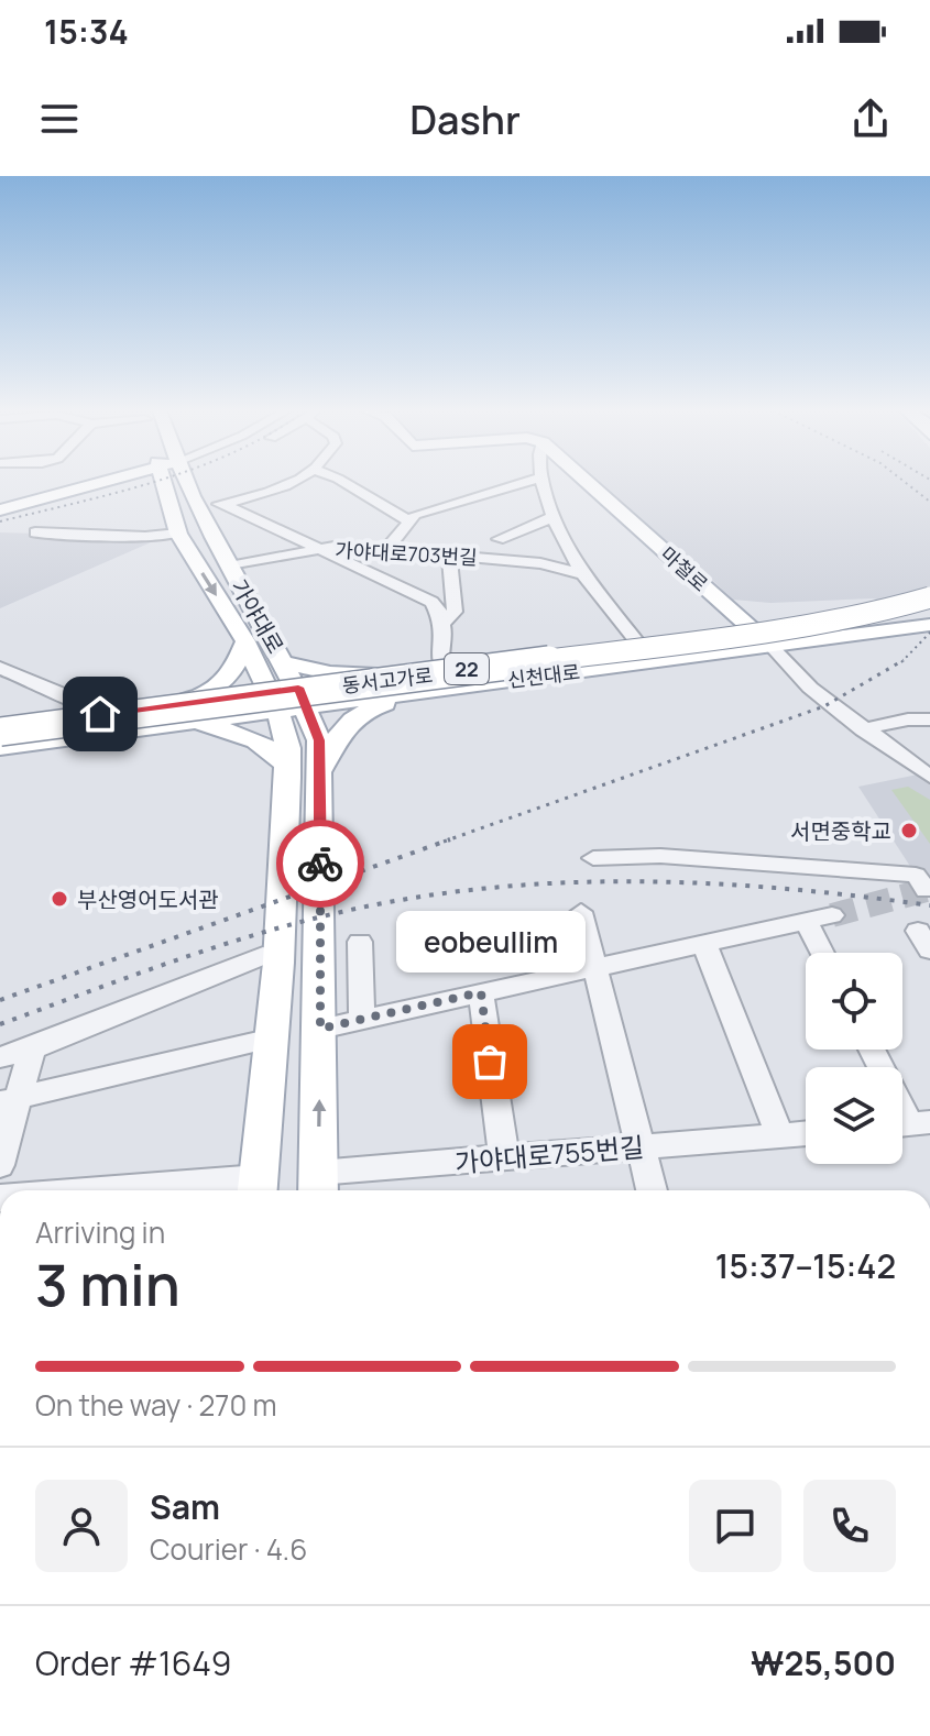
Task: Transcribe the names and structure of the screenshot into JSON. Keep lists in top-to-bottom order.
{
  "streets": {
    "highway": ["22", "동서고가로"],
    "main road": ["마철로", "가야대로", "신천대로"],
    "street": ["가야대로703번길", "가야대로755번길"]
  },
  "crossings": [
    ["가야대로703번길", "가야대로"],
    ["마철로", "신천대로"],
    ["가야대로", "신천대로"],
    ["신천대로", "동서고가로"]
  ],
  "places": ["서면중학교", "부산영어도서관", "eobeullim"],
  "page": {
    "status": "15:34",
    "header": "Dashr",
    "bubble": "eobeullim",
    "heading": ["3 min", "Arriving in", "15:37–15:42"],
    "panel": [
      "Sam",
      "Courier · 4.6",
      "Order #1649",
      "₩25,500"
    ],
    "bar": "On the way · 270 m"
  }
}
